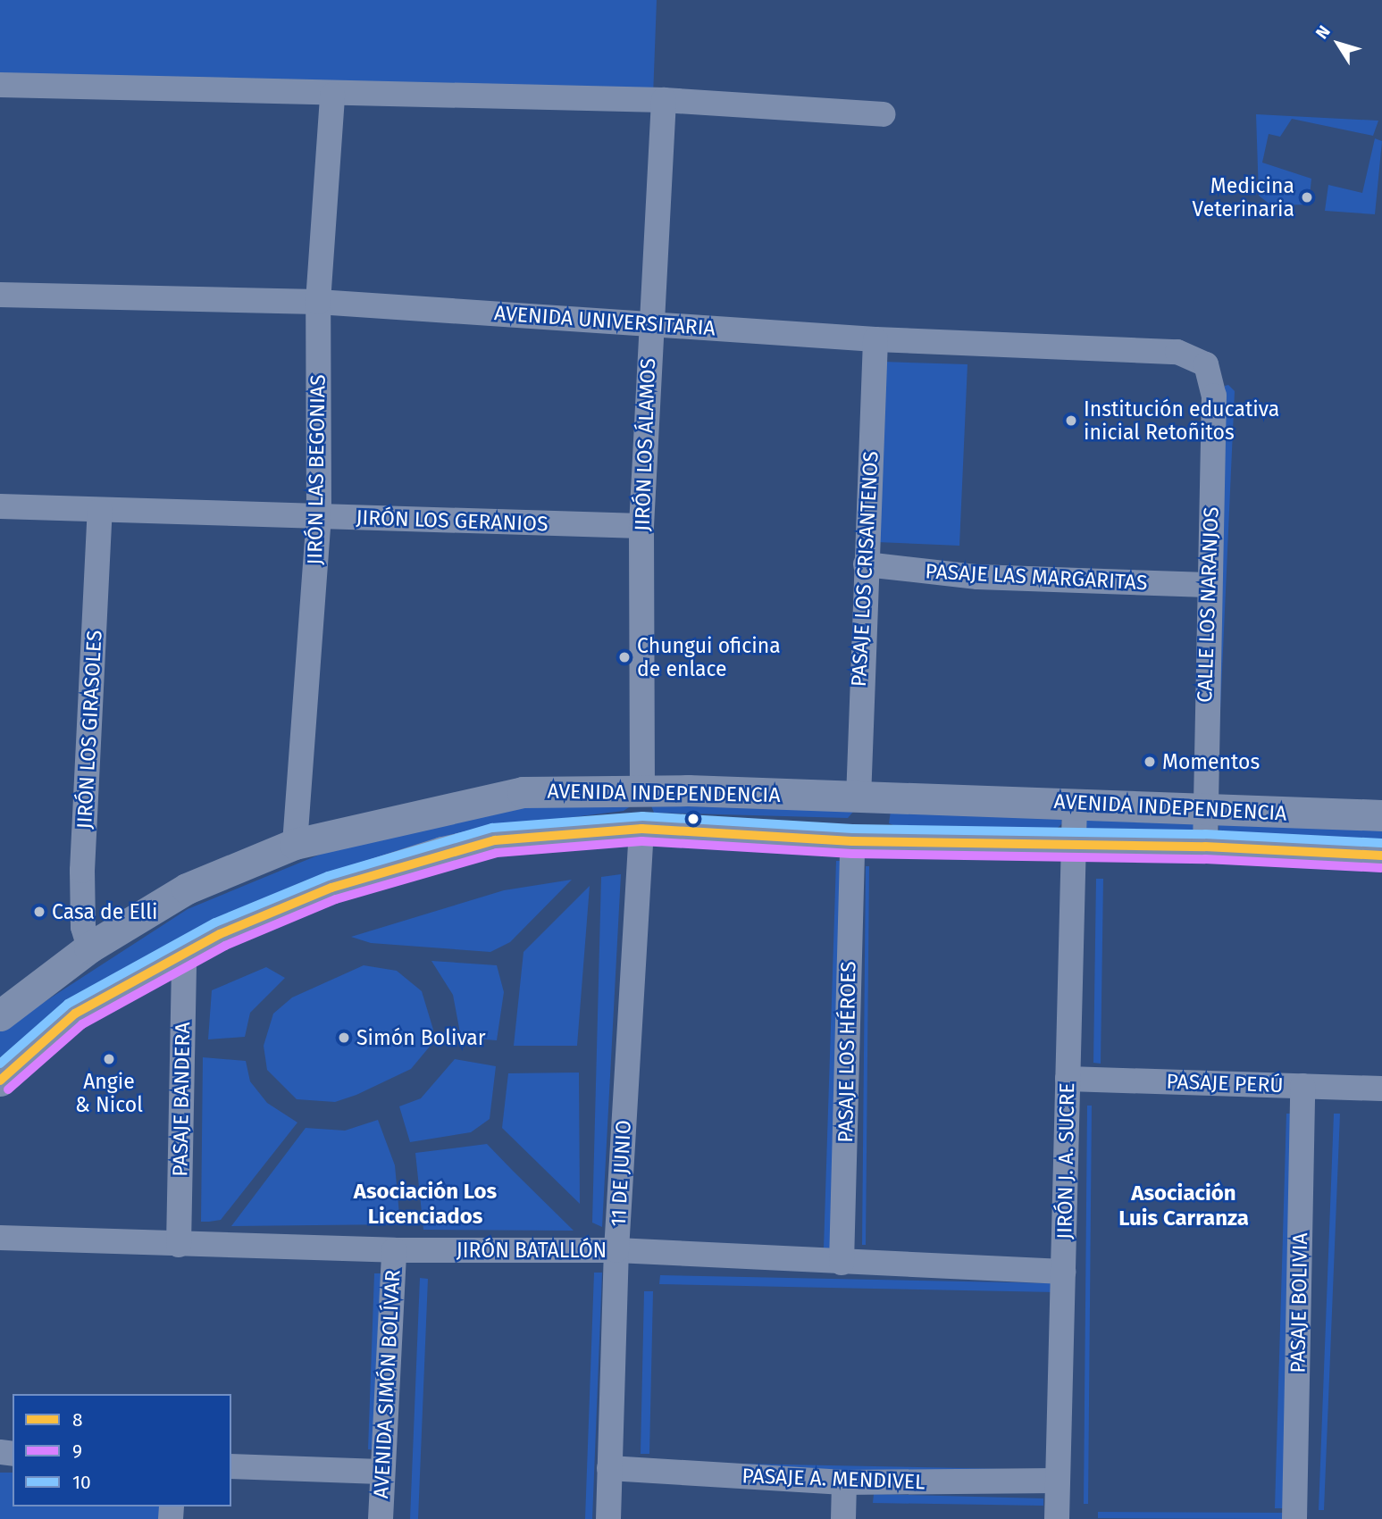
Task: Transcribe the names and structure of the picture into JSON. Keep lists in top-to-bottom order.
{
  "streets": {
    "street": [
      "AVENIDA UNIVERSITARIA",
      "JIRÓN LOS ÁLAMOS",
      "JIRÓN LAS BEGONIAS",
      "JIRÓN LOS GERANIOS",
      "PASAJE LOS CRISANTENOS",
      "PASAJE LAS MARGARITAS",
      "CALLE LOS NARANJOS",
      "JIRÓN LOS GIRASOLES",
      "AVENIDA INDEPENDENCIA",
      "PASAJE LOS HÉROES",
      "PASAJE PERÚ",
      "PASAJE BANDERA",
      "JIRÓN J. A. SUCRE",
      "11 DE JUNIO",
      "JIRÓN BATALLÓN",
      "PASAJE BOLIVIA",
      "AVENIDA SIMÓN BOLÍVAR",
      "PASAJE A. MENDIVEL"
    ]
  },
  "crossings": [
    ["AVENIDA UNIVERSITARIA", "JIRÓN LOS ÁLAMOS"],
    ["AVENIDA UNIVERSITARIA", "JIRÓN LAS BEGONIAS"],
    ["AVENIDA UNIVERSITARIA", "PASAJE LOS CRISANTENOS"],
    ["AVENIDA UNIVERSITARIA", "CALLE LOS NARANJOS"],
    ["JIRÓN LOS ÁLAMOS", "JIRÓN LOS GERANIOS"],
    ["JIRÓN LOS ÁLAMOS", "AVENIDA INDEPENDENCIA"],
    ["JIRÓN LAS BEGONIAS", "JIRÓN LOS GERANIOS"],
    ["JIRÓN LAS BEGONIAS", "AVENIDA INDEPENDENCIA"],
    ["JIRÓN LOS GERANIOS", "JIRÓN LOS GIRASOLES"],
    ["PASAJE LOS CRISANTENOS", "PASAJE LAS MARGARITAS"],
    ["PASAJE LOS CRISANTENOS", "AVENIDA INDEPENDENCIA"],
    ["PASAJE LAS MARGARITAS", "CALLE LOS NARANJOS"],
    ["CALLE LOS NARANJOS", "AVENIDA INDEPENDENCIA"],
    ["JIRÓN LOS GIRASOLES", "AVENIDA INDEPENDENCIA"],
    ["AVENIDA INDEPENDENCIA", "PASAJE LOS HÉROES"],
    ["AVENIDA INDEPENDENCIA", "PASAJE BANDERA"],
    ["AVENIDA INDEPENDENCIA", "JIRÓN J. A. SUCRE"],
    ["AVENIDA INDEPENDENCIA", "11 DE JUNIO"],
    ["PASAJE LOS HÉROES", "JIRÓN BATALLÓN"],
    ["PASAJE PERÚ", "JIRÓN J. A. SUCRE"],
    ["PASAJE PERÚ", "PASAJE BOLIVIA"],
    ["PASAJE BANDERA", "JIRÓN BATALLÓN"],
    ["JIRÓN J. A. SUCRE", "JIRÓN BATALLÓN"],
    ["JIRÓN J. A. SUCRE", "PASAJE A. MENDIVEL"],
    ["11 DE JUNIO", "JIRÓN BATALLÓN"],
    ["11 DE JUNIO", "PASAJE A. MENDIVEL"],
    ["JIRÓN BATALLÓN", "AVENIDA SIMÓN BOLÍVAR"]
  ],
  "districts": ["Asociación Los Licenciados", "Asociación Luis Carranza"],
  "places": [
    "Medicina Veterinaria",
    "Institución educativa inicial Retoñitos",
    "Chungui oficina de enlace",
    "Momentos",
    "Casa de Elli",
    "Simón Bolivar",
    "Angie & Nicol"
  ],
  "lines": ["transit line 10", "transit line 8", "transit line 9"],
  "legend": ["8", "9", "10"],
  "north": "top left"
}
